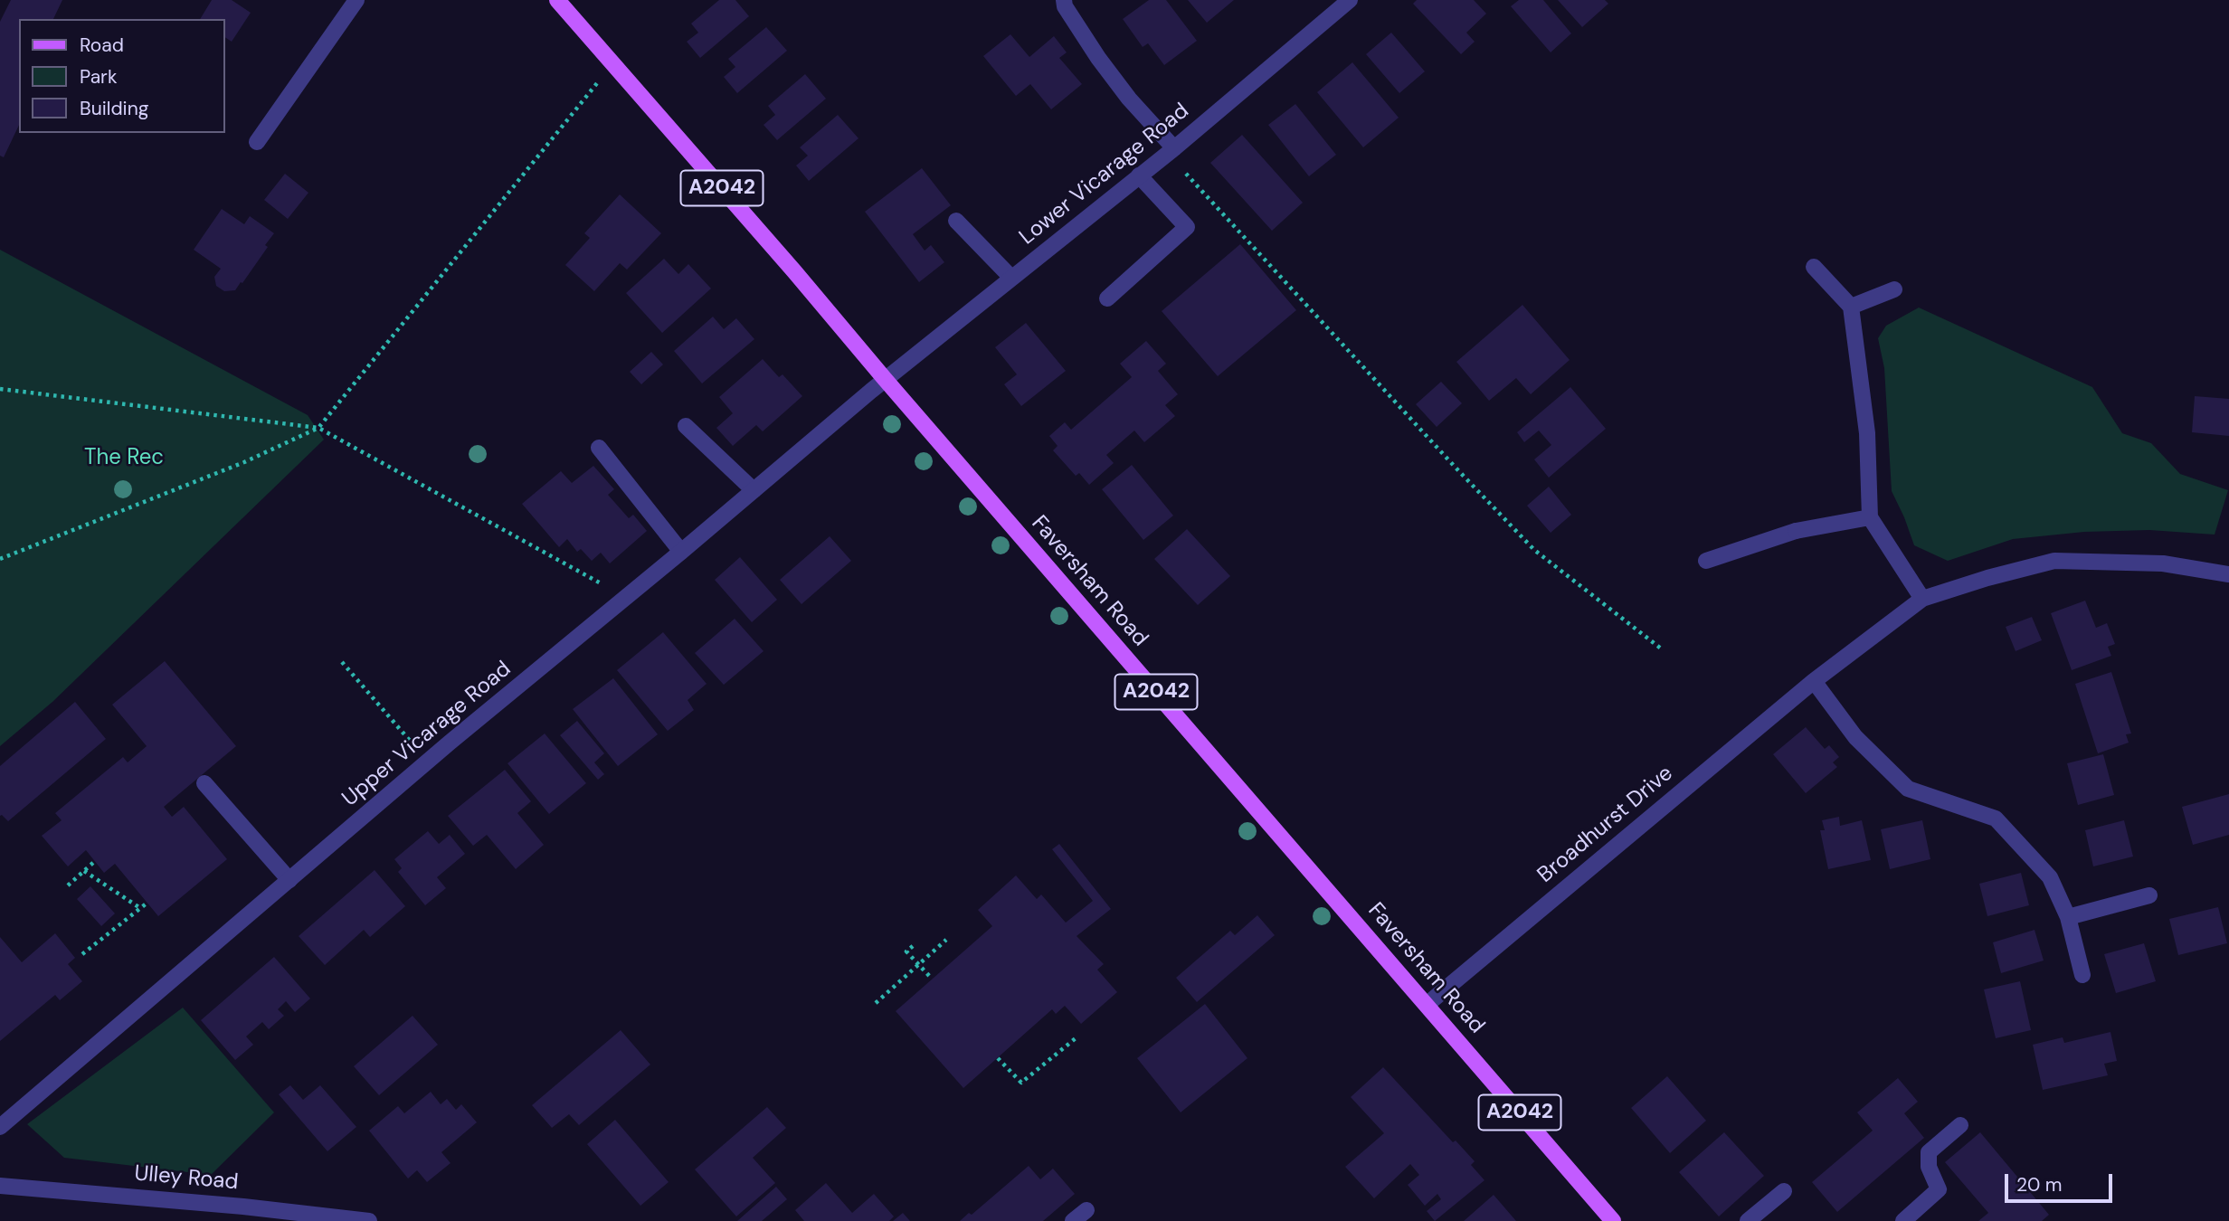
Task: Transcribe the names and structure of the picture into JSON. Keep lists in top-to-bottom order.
{
  "streets": {
    "main road": ["A2042", "Faversham Road"],
    "street": [
      "Lower Vicarage Road",
      "Upper Vicarage Road",
      "Broadhurst Drive",
      "Ulley Road"
    ]
  },
  "crossings": [
    ["Lower Vicarage Road", "Faversham Road"],
    ["Lower Vicarage Road", "Upper Vicarage Road"],
    ["Faversham Road", "Upper Vicarage Road"],
    ["Faversham Road", "Broadhurst Drive"]
  ],
  "parks": ["The Rec"],
  "legend": ["Road", "Park", "Building"],
  "scale_bar": "20 m"
}
